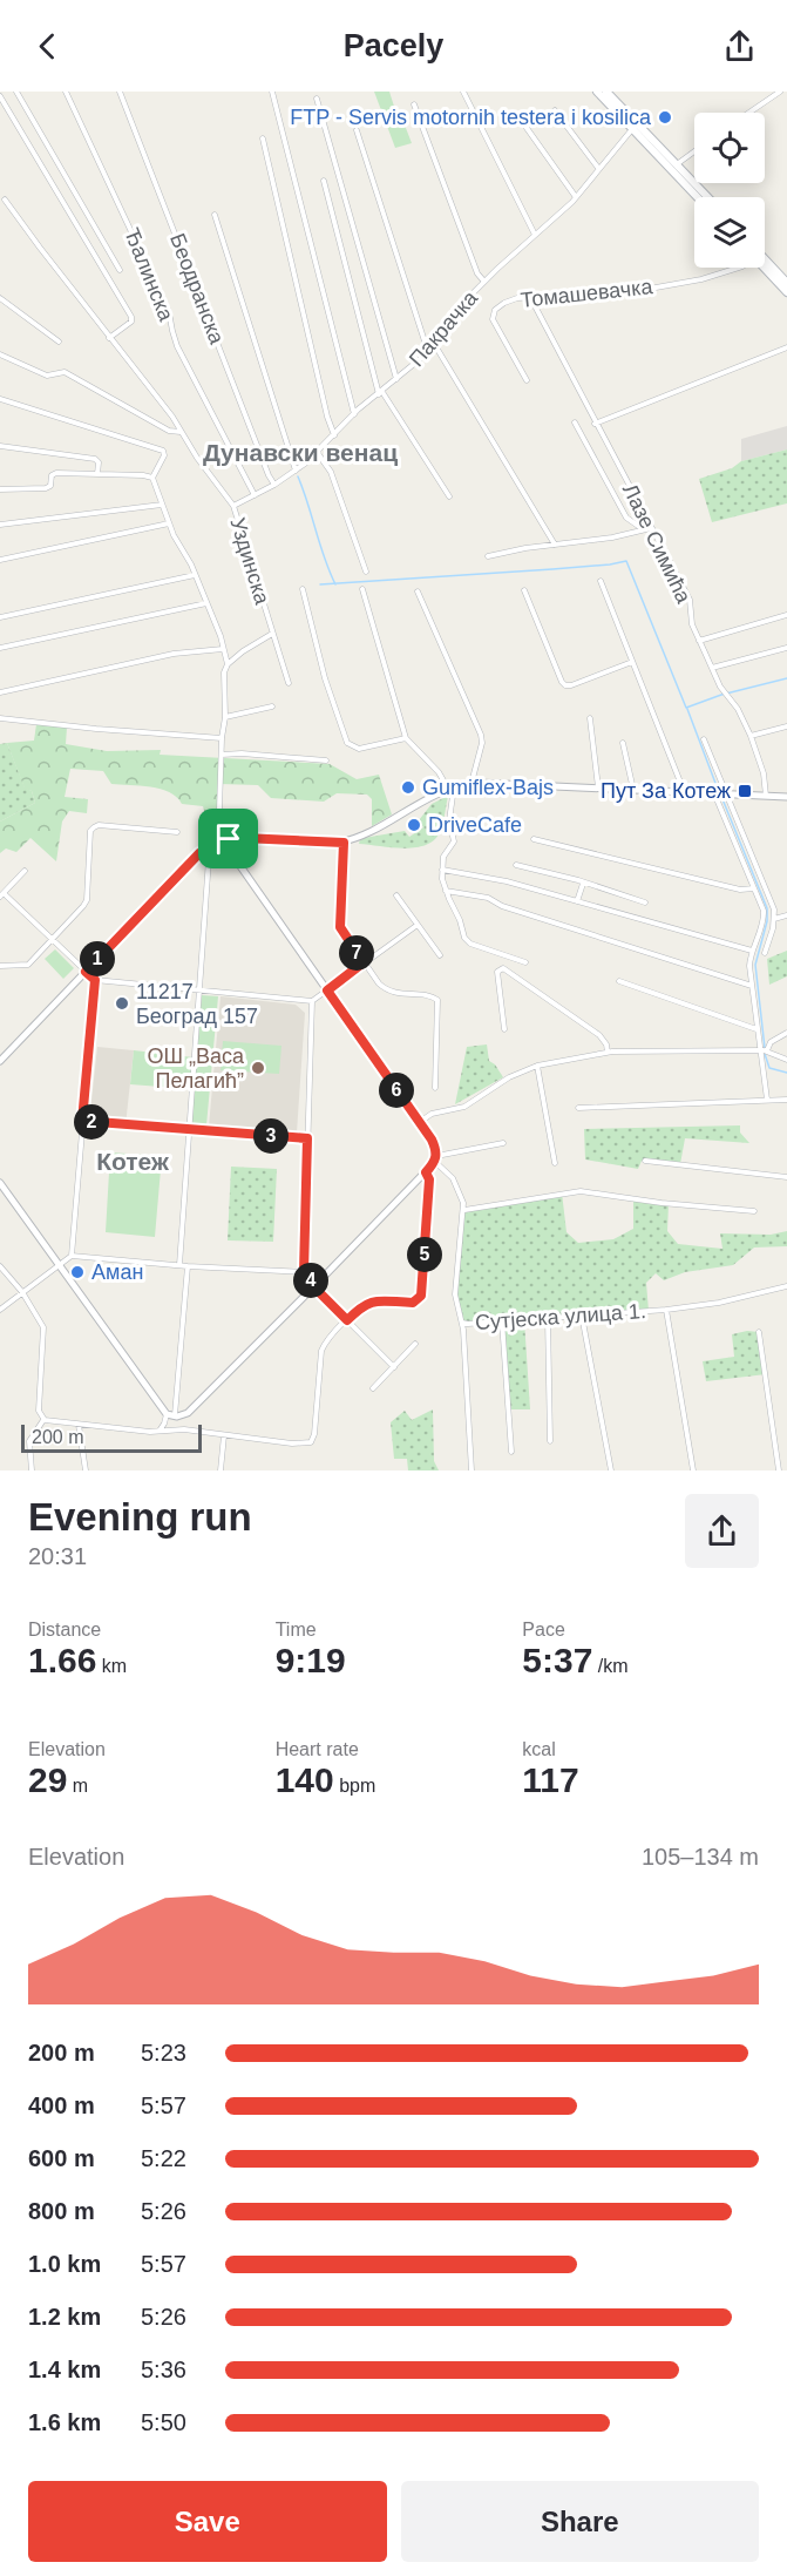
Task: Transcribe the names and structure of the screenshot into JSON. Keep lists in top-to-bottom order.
{
  "streets": {
    "street": [
      "Ђалинска",
      "Беодранска",
      "Томашевачка",
      "Пакрачка",
      "Лазе Симића",
      "Уздинска",
      "Сутјеска улица 1."
    ]
  },
  "crossings": [
    ["Ђалинска", "Пакрачка"],
    ["Беодранска", "Пакрачка"],
    ["Томашевачка", "Лазе Симића"],
    ["Пакрачка", "Уздинска"]
  ],
  "districts": ["Дунавски венац", "Котеж"],
  "places": {
    "other": [
      "FTP - Servis motornih testera i kosilica",
      "Gumiflex-Bajs",
      "DriveCafe",
      "11217 Београд 157",
      "ОШ „Васа Пелагић”",
      "Аман"
    ],
    "transit": ["Пут За Котеж"]
  },
  "scale_bar": "200 m",
  "page": {
    "header": "Pacely",
    "pins": [
      "7",
      "1",
      "6",
      "2",
      "3",
      "5",
      "4"
    ],
    "scale": "200 m",
    "heading": ["Evening run", "20:31"],
    "stats": [
      ["Distance", "1.66 km"],
      ["Time", "9:19"],
      ["Pace", "5:37 /km"],
      ["Elevation", "29 m"],
      ["Heart rate", "140 bpm"],
      ["kcal", "117"]
    ],
    "chart": ["Elevation", "105–134 m"],
    "list": [
      {
        "name": "200 m",
        "note": "5:23"
      },
      {
        "name": "400 m",
        "note": "5:57"
      },
      {
        "name": "600 m",
        "note": "5:22"
      },
      {
        "name": "800 m",
        "note": "5:26"
      },
      {
        "name": "1.0 km",
        "note": "5:57"
      },
      {
        "name": "1.2 km",
        "note": "5:26"
      },
      {
        "name": "1.4 km",
        "note": "5:36"
      },
      {
        "name": "1.6 km",
        "note": "5:50"
      }
    ],
    "buttons": ["Save", "Share"]
  }
}
